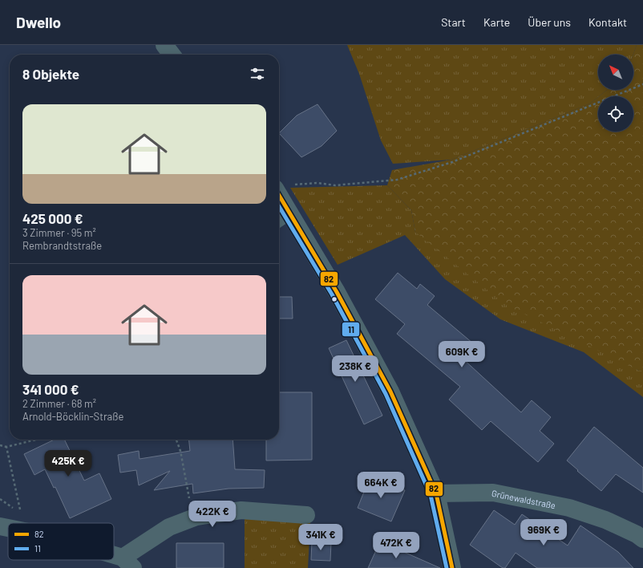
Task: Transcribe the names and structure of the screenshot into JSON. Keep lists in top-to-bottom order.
{
  "streets": {
    "street": ["Grünewaldstraße"]
  },
  "lines": ["transit line 82", "transit line 11"],
  "legend": ["82", "11"],
  "north": "top left",
  "page": {
    "header": "Dwello",
    "nav": [
      "Start",
      "Karte",
      "Über uns",
      "Kontakt"
    ],
    "heading": "8 Objekte",
    "list": [
      {
        "name": "425 000 €",
        "note": "3 Zimmer · 95 m² · Rembrandtstraße"
      },
      {
        "name": "341 000 €",
        "note": "2 Zimmer · 68 m² · Arnold-Böcklin-Straße"
      }
    ],
    "price": [
      "609K €",
      "238K €",
      "425K €",
      "664K €",
      "422K €",
      "969K €",
      "341K €",
      "472K €"
    ]
  }
}
